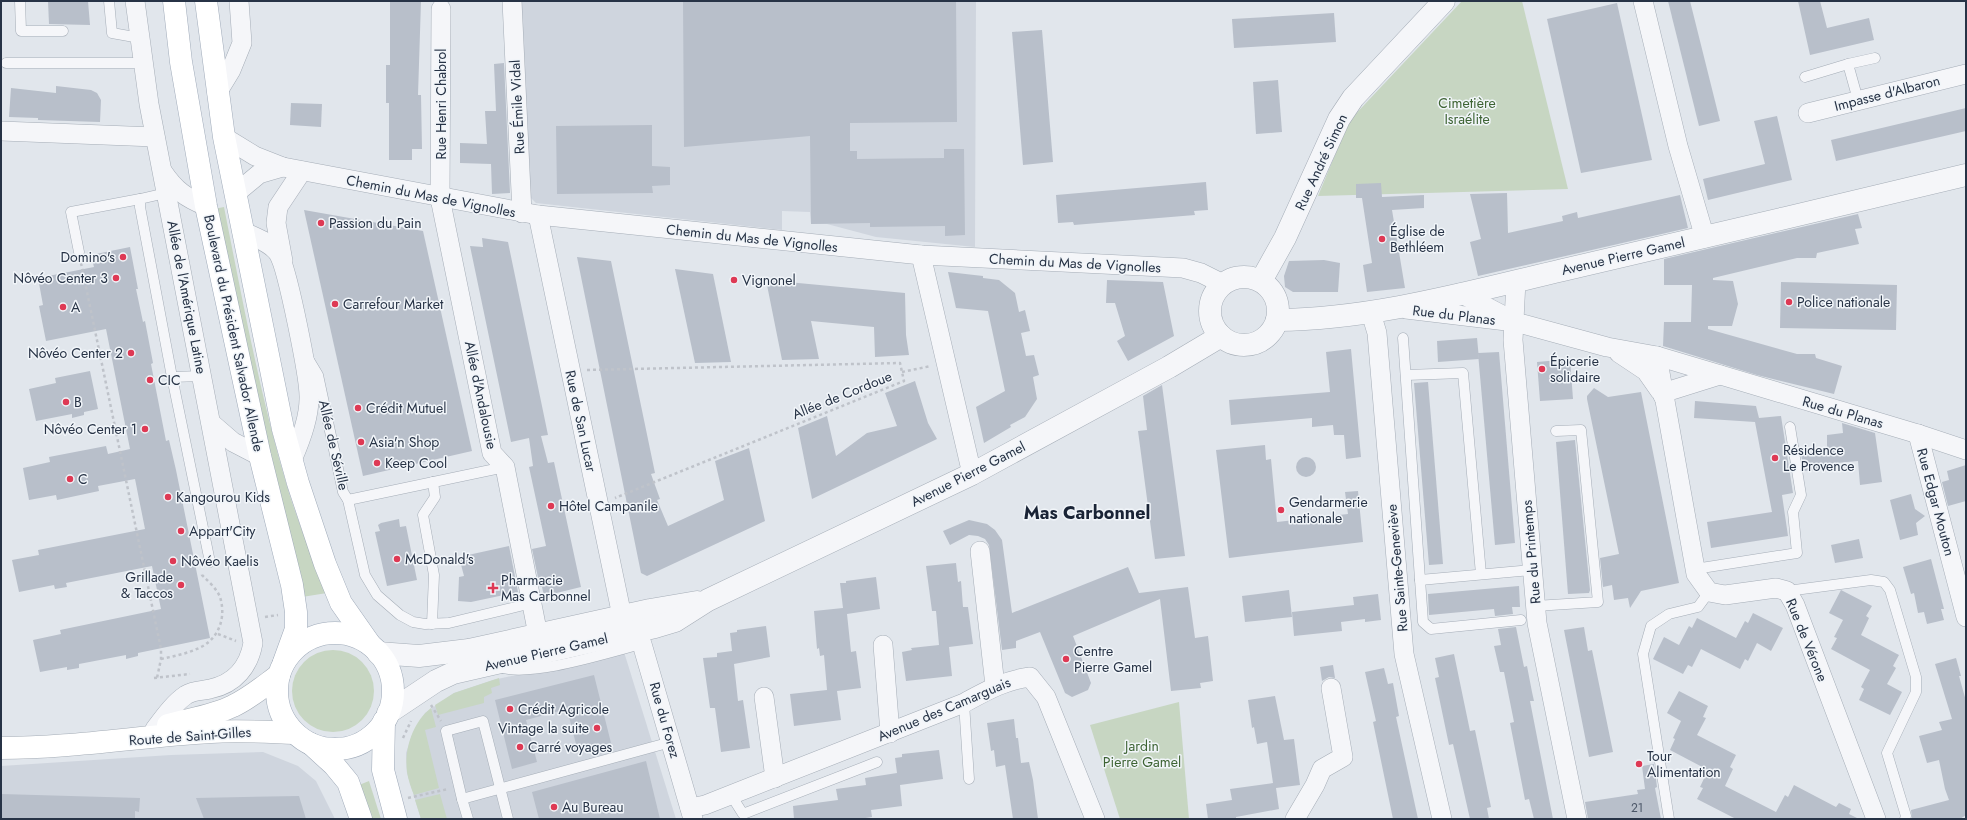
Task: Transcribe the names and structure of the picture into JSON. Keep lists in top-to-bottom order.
{
  "streets": {
    "main road": ["Boulevard du Président Salvador Allende", "Route de Saint-Gilles"],
    "street": [
      "Impasse d'Albaron",
      "Rue Henri Chabrol",
      "Rue Émile Vidal",
      "Rue André Simon",
      "Chemin du Mas de Vignolles",
      "Avenue Pierre Gamel",
      "Allée de l'Amérique Latine",
      "Rue du Planas",
      "Allée d'Andalousie",
      "Rue de San Lucar",
      "Allée de Séville",
      "Rue Edgar Mouton",
      "Rue du Printemps",
      "Rue Sainte-Geneviève",
      "Rue de Vérone",
      "Avenue des Camarguais",
      "Rue du Forez"
    ],
    "path": ["Allée de Cordoue"]
  },
  "crossings": [
    ["Rue Henri Chabrol", "Chemin du Mas de Vignolles"],
    ["Rue Henri Chabrol", "Allée d'Andalousie"],
    ["Rue Émile Vidal", "Chemin du Mas de Vignolles"],
    ["Rue Émile Vidal", "Rue de San Lucar"],
    ["Rue André Simon", "Chemin du Mas de Vignolles"],
    ["Rue André Simon", "Avenue Pierre Gamel"],
    ["Chemin du Mas de Vignolles", "Avenue Pierre Gamel"],
    ["Chemin du Mas de Vignolles", "Boulevard du Président Salvador Allende"],
    ["Chemin du Mas de Vignolles", "Allée d'Andalousie"],
    ["Chemin du Mas de Vignolles", "Rue de San Lucar"],
    ["Chemin du Mas de Vignolles", "Allée de Séville"],
    ["Avenue Pierre Gamel", "Rue du Planas"],
    ["Avenue Pierre Gamel", "Boulevard du Président Salvador Allende"],
    ["Avenue Pierre Gamel", "Allée d'Andalousie"],
    ["Avenue Pierre Gamel", "Rue de San Lucar"],
    ["Avenue Pierre Gamel", "Rue du Printemps"],
    ["Avenue Pierre Gamel", "Rue Sainte-Geneviève"],
    ["Avenue Pierre Gamel", "Rue du Forez"],
    ["Avenue Pierre Gamel", "Route de Saint-Gilles"],
    ["Allée de l'Amérique Latine", "Boulevard du Président Salvador Allende"],
    ["Allée de l'Amérique Latine", "Route de Saint-Gilles"],
    ["Rue du Planas", "Rue Edgar Mouton"],
    ["Rue du Planas", "Rue du Printemps"],
    ["Boulevard du Président Salvador Allende", "Allée de Séville"],
    ["Boulevard du Président Salvador Allende", "Route de Saint-Gilles"],
    ["Allée d'Andalousie", "Allée de Séville"],
    ["Allée de Cordoue", "Rue de San Lucar"],
    ["Rue de San Lucar", "Rue du Forez"],
    ["Avenue des Camarguais", "Rue du Forez"]
  ],
  "districts": ["Mas Carbonnel"],
  "parks": ["Cimetière Israélite", "Jardin Pierre Gamel"],
  "places": {
    "other": [
      "Passion du Pain",
      "Église de Bethléem",
      "Domino's",
      "Nôvéo Center 3",
      "Vignonel",
      "Police nationale",
      "Carrefour Market",
      "A",
      "Nôvéo Center 2",
      "Épicerie solidaire",
      "CIC",
      "B",
      "Crédit Mutuel",
      "Nôvéo Center 1",
      "Asia'n Shop",
      "Résidence Le Provence",
      "Keep Cool",
      "C",
      "Kangourou Kids",
      "Hôtel Campanile",
      "Gendarmerie nationale",
      "Appart'City",
      "McDonald's",
      "Nôvéo Kaelis",
      "Grillade & Taccos",
      "Centre Pierre Gamel",
      "Crédit Agricole",
      "Vintage la suite",
      "Carré voyages",
      "Tour Alimentation",
      "Au Bureau"
    ],
    "health": ["Pharmacie Mas Carbonnel"]
  },
  "house_numbers": ["21"]
}
